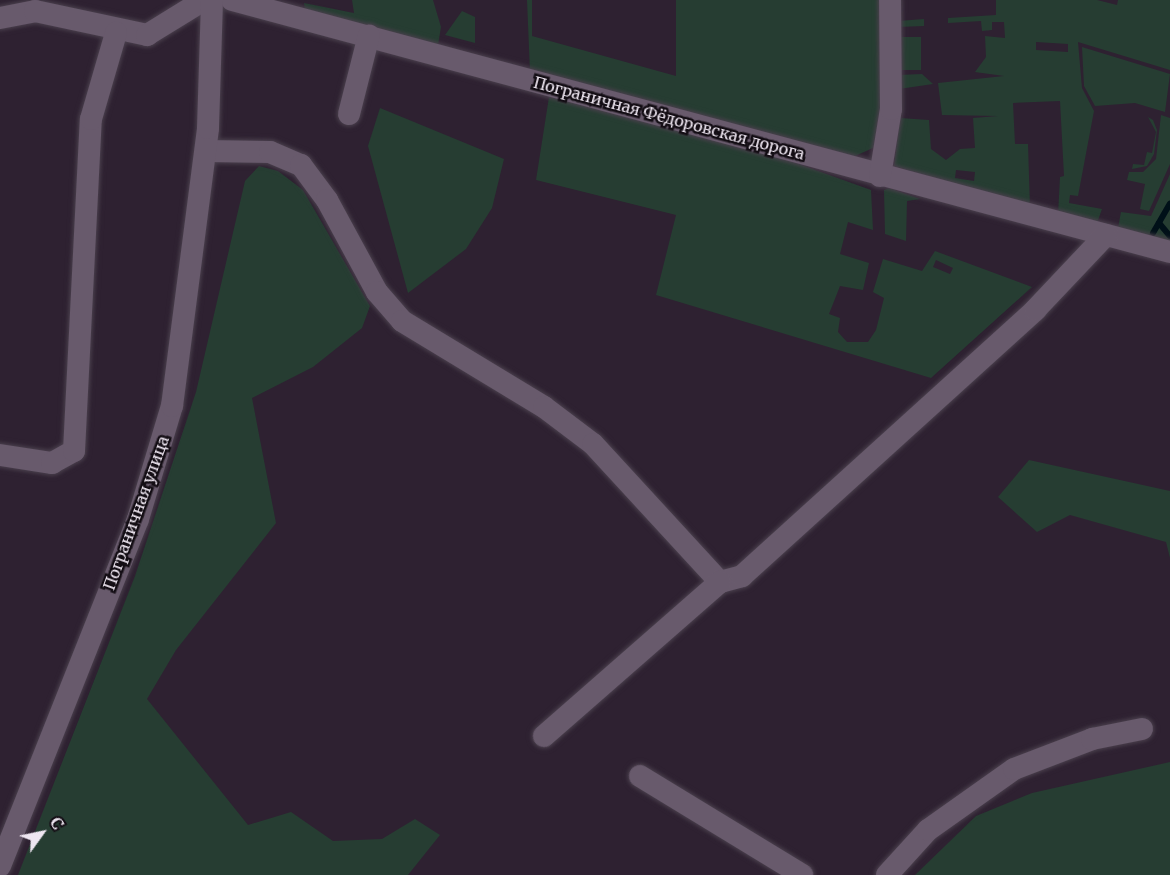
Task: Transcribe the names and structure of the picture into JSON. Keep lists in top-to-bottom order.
{
  "streets": {
    "street": ["Пограничная Фёдоровская дорога", "Пограничная улица"]
  },
  "north": "top right"
}
